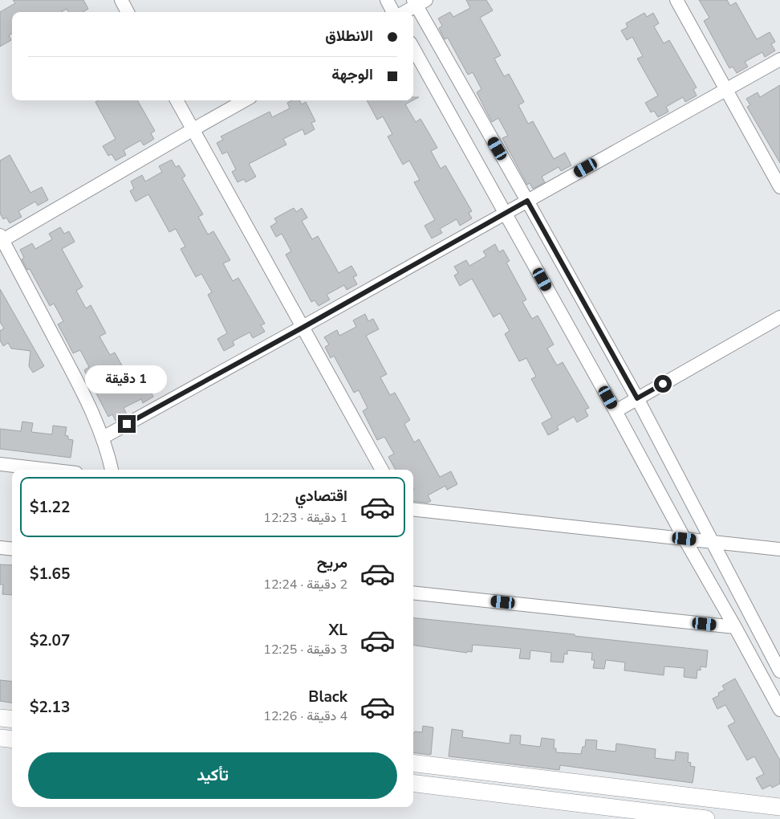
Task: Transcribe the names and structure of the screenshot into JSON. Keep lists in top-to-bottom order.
{
  "page": {
    "banner": ["الانطلاق", "الوجهة"],
    "bubble": "1 دقيقة",
    "list": [
      {
        "name": "اقتصادي",
        "note": "1 دقيقة · 12:23",
        "value": "$1.22"
      },
      {
        "name": "مريح",
        "note": "2 دقيقة · 12:24",
        "value": "$1.65"
      },
      {
        "name": "XL",
        "note": "3 دقيقة · 12:25",
        "value": "$2.07"
      },
      {
        "name": "Black",
        "note": "4 دقيقة · 12:26",
        "value": "$2.13"
      }
    ],
    "buttons": "تأكيد"
  }
}
